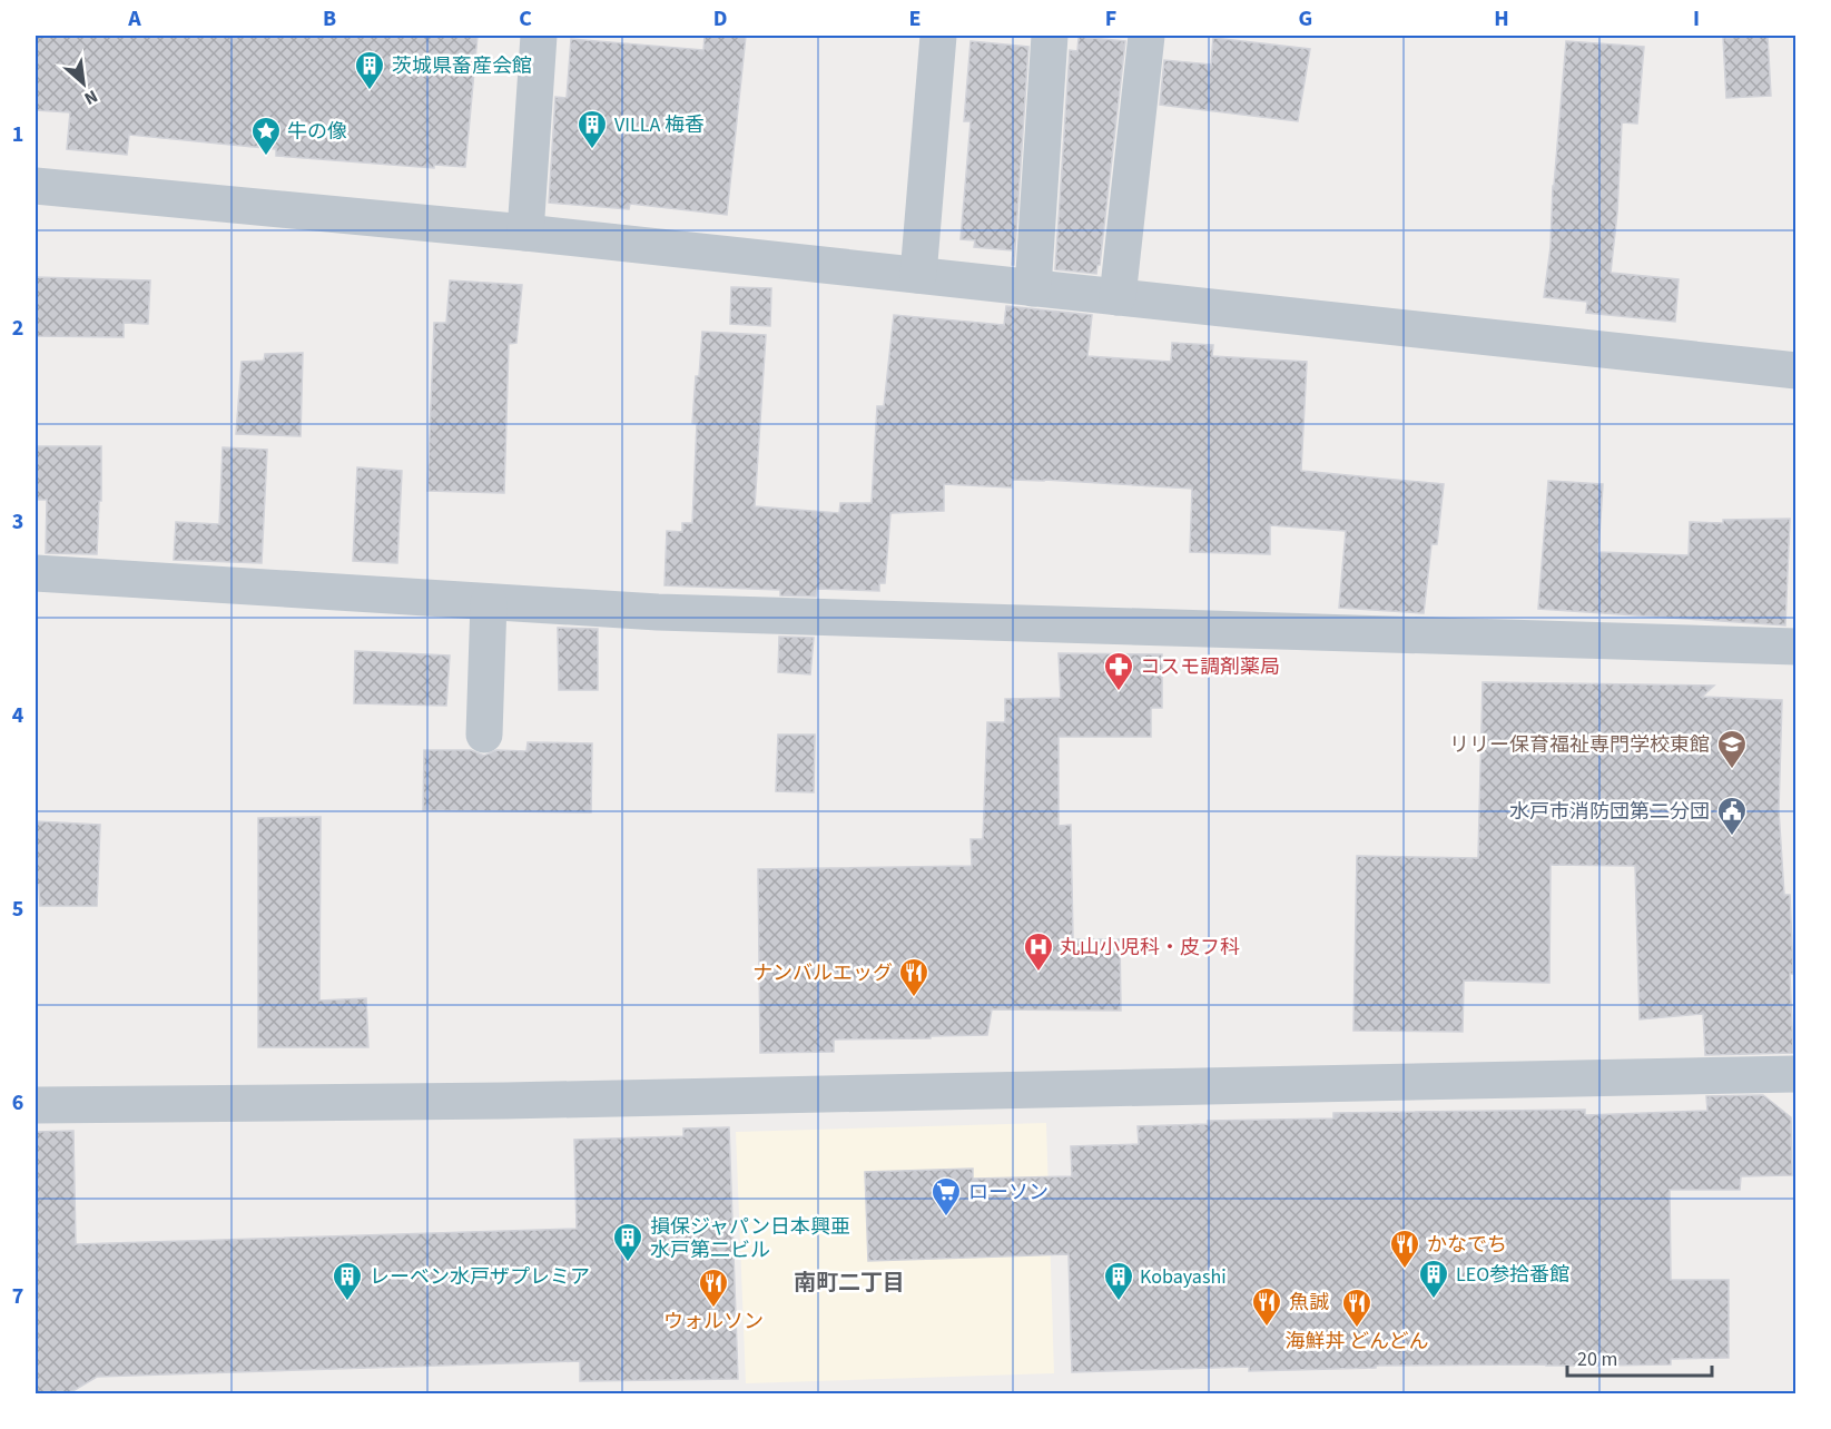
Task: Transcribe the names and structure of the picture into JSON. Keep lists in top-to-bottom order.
{
  "districts": ["南町二丁目"],
  "places": {
    "building": [
      "茨城県畜産会館",
      "VILLA 梅香",
      "損保ジャパン日本興亜 水戸第二ビル",
      "LEO参拾番館",
      "レーベン水戸ザプレミア",
      "Kobayashi"
    ],
    "place": ["牛の像"],
    "pharmacy": ["コスモ調剤薬局"],
    "school or university": ["リリー保育福祉専門学校東館"],
    "public building": ["水戸市消防団第二分団"],
    "hospital": ["丸山小児科・皮フ科"],
    "restaurant": [
      "ナンバルエッグ",
      "かなでち",
      "ウォルソン",
      "魚誠",
      "海鮮丼 どんどん"
    ],
    "supermarket": ["ローソン"]
  },
  "scale_bar": "20 m",
  "north": "bottom right",
  "grid": {
    "columns": [
      "A",
      "B",
      "C",
      "D",
      "E",
      "F",
      "G",
      "H",
      "I"
    ],
    "rows": [
      "1",
      "2",
      "3",
      "4",
      "5",
      "6",
      "7"
    ]
  }
}
